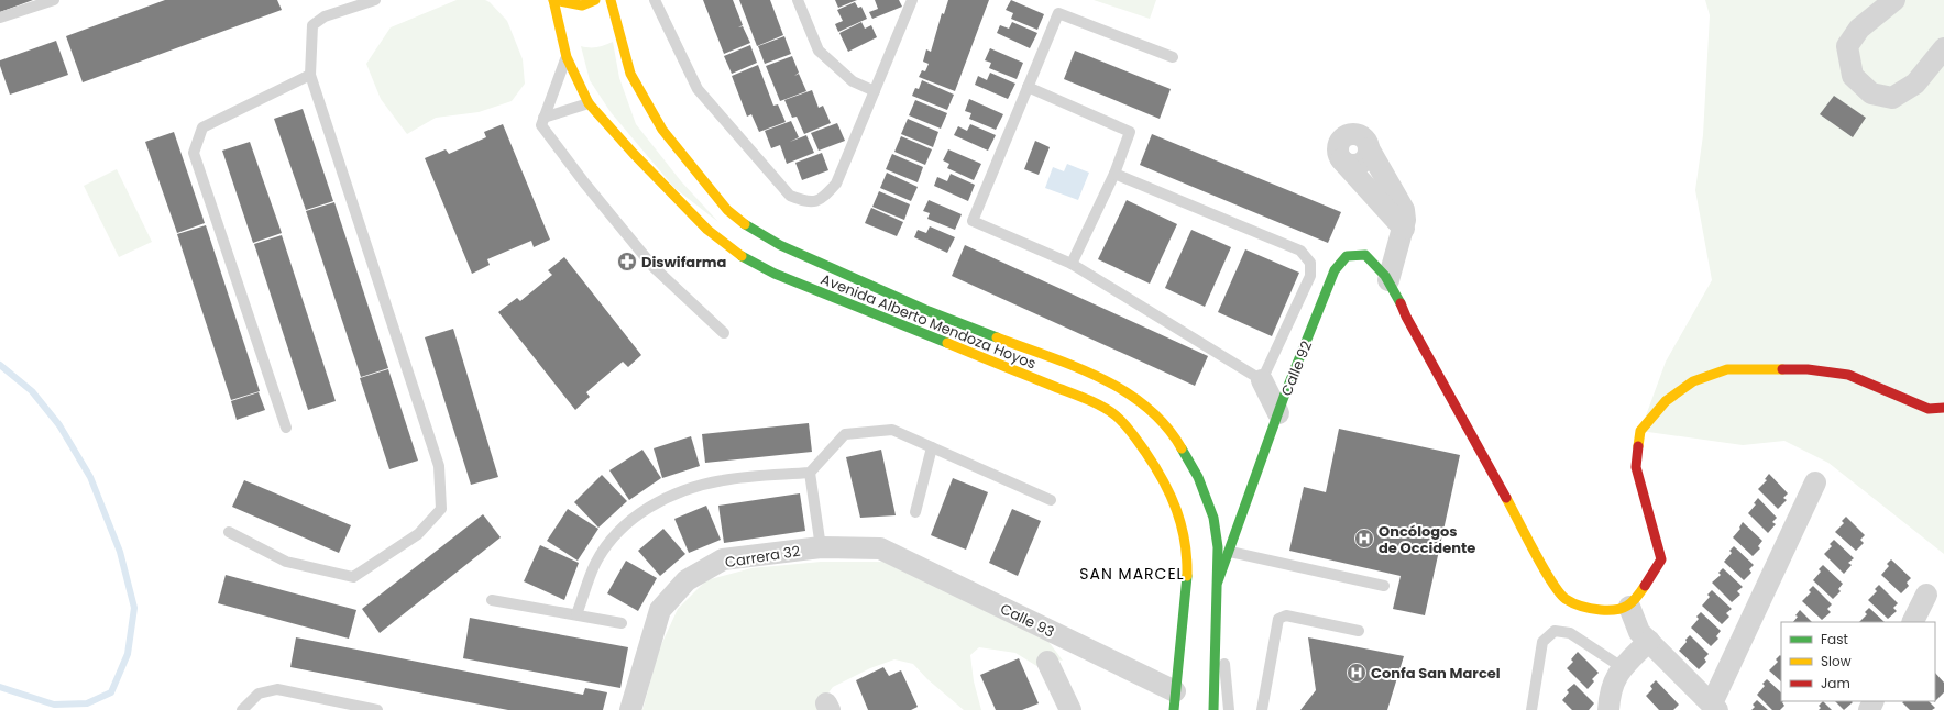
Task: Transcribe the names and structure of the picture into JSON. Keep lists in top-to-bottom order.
{
  "streets": {
    "main road": ["Avenida Alberto Mendoza Hoyos", "Calle 92"],
    "street": ["Carrera 32", "Calle 93"]
  },
  "crossings": [
    ["Avenida Alberto Mendoza Hoyos", "Calle 92"],
    ["Avenida Alberto Mendoza Hoyos", "Calle 93"],
    ["Carrera 32", "Calle 93"]
  ],
  "districts": ["SAN MARCEL"],
  "places": {
    "pharmacy": ["Diswifarma"],
    "hospital": ["Oncólogos de Occidente", "Confa San Marcel"]
  },
  "legend": ["Fast", "Slow", "Jam"]
}
